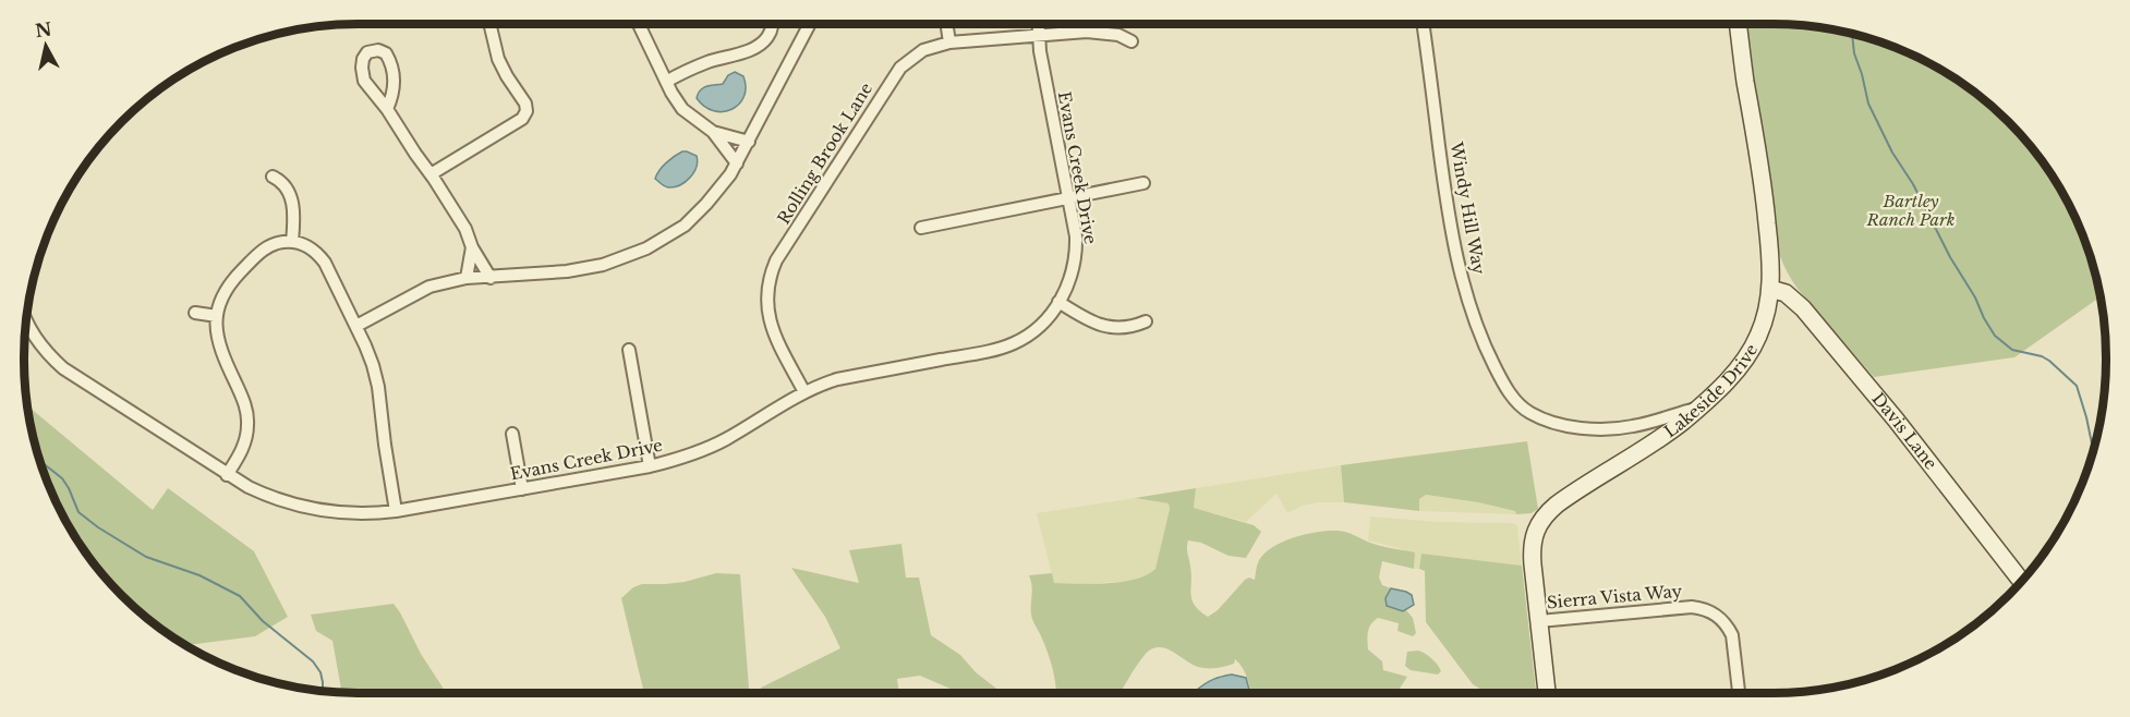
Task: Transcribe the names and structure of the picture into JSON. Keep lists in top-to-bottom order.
{
  "streets": {
    "street": [
      "Rolling Brook Lane",
      "Evans Creek Drive",
      "Windy Hill Way",
      "Lakeside Drive",
      "Davis Lane",
      "Sierra Vista Way"
    ]
  },
  "crossings": [
    ["Rolling Brook Lane", "Evans Creek Drive"],
    ["Windy Hill Way", "Lakeside Drive"],
    ["Lakeside Drive", "Davis Lane"],
    ["Lakeside Drive", "Sierra Vista Way"]
  ],
  "parks": ["Bartley Ranch Park"],
  "north": "top"
}
